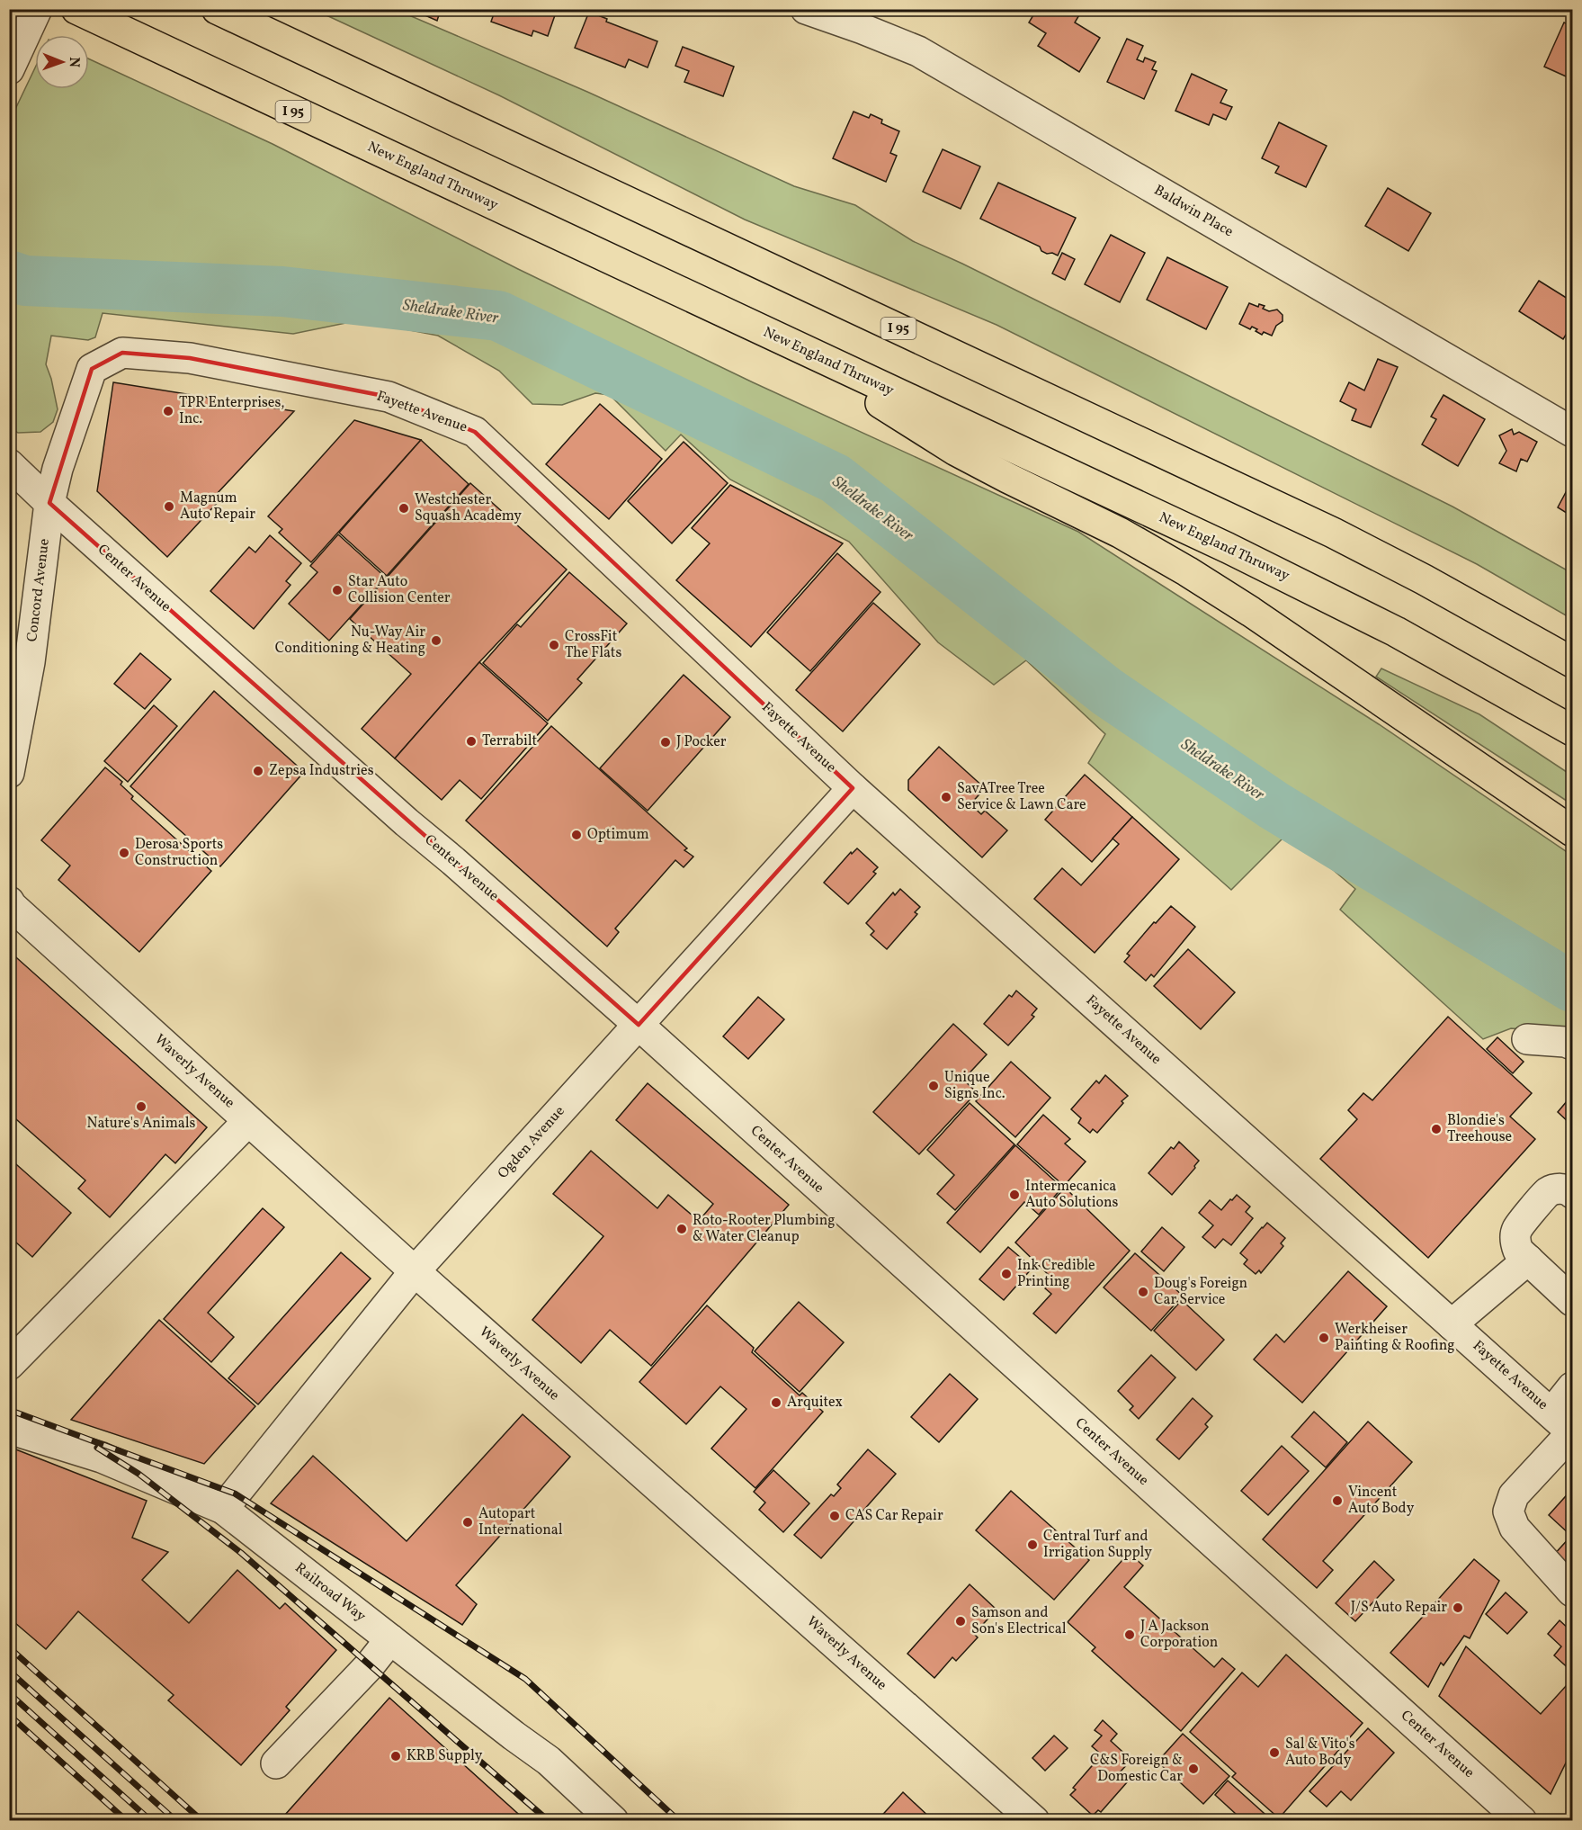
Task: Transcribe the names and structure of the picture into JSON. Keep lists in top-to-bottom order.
{
  "streets": {
    "highway": ["I 95", "New England Thruway"],
    "street": [
      "Baldwin Place",
      "Fayette Avenue",
      "Center Avenue",
      "Concord Avenue",
      "Waverly Avenue",
      "Ogden Avenue",
      "Railroad Way"
    ]
  },
  "crossings": [
    ["Fayette Avenue", "Center Avenue"],
    ["Fayette Avenue", "Concord Avenue"],
    ["Fayette Avenue", "Ogden Avenue"],
    ["Center Avenue", "Concord Avenue"],
    ["Center Avenue", "Ogden Avenue"],
    ["Waverly Avenue", "Ogden Avenue"],
    ["Ogden Avenue", "Railroad Way"]
  ],
  "water": ["Sheldrake River"],
  "places": [
    "TPR Enterprises, Inc.",
    "Magnum Auto Repair",
    "Westchester Squash Academy",
    "Star Auto Collision Center",
    "Nu-Way Air Conditioning & Heating",
    "CrossFit The Flats",
    "Terrabilt",
    "J Pocker",
    "Zepsa Industries",
    "SavATree Tree Service & Lawn Care",
    "Optimum",
    "Derosa Sports Construction",
    "Unique Signs Inc.",
    "Nature's Animals",
    "Blondie's Treehouse",
    "Intermecanica Auto Solutions",
    "Roto-Rooter Plumbing & Water Cleanup",
    "Ink Credible Printing",
    "Doug's Foreign Car Service",
    "Werkheiser Painting & Roofing",
    "Arquitex",
    "Vincent Auto Body",
    "CAS Car Repair",
    "Autopart International",
    "Central Turf and Irrigation Supply",
    "J/S Auto Repair",
    "Samson and Son's Electrical",
    "J A Jackson Corporation",
    "Sal & Vito's Auto Body",
    "KRB Supply",
    "C&S Foreign & Domestic Car"
  ],
  "north": "right"
}
